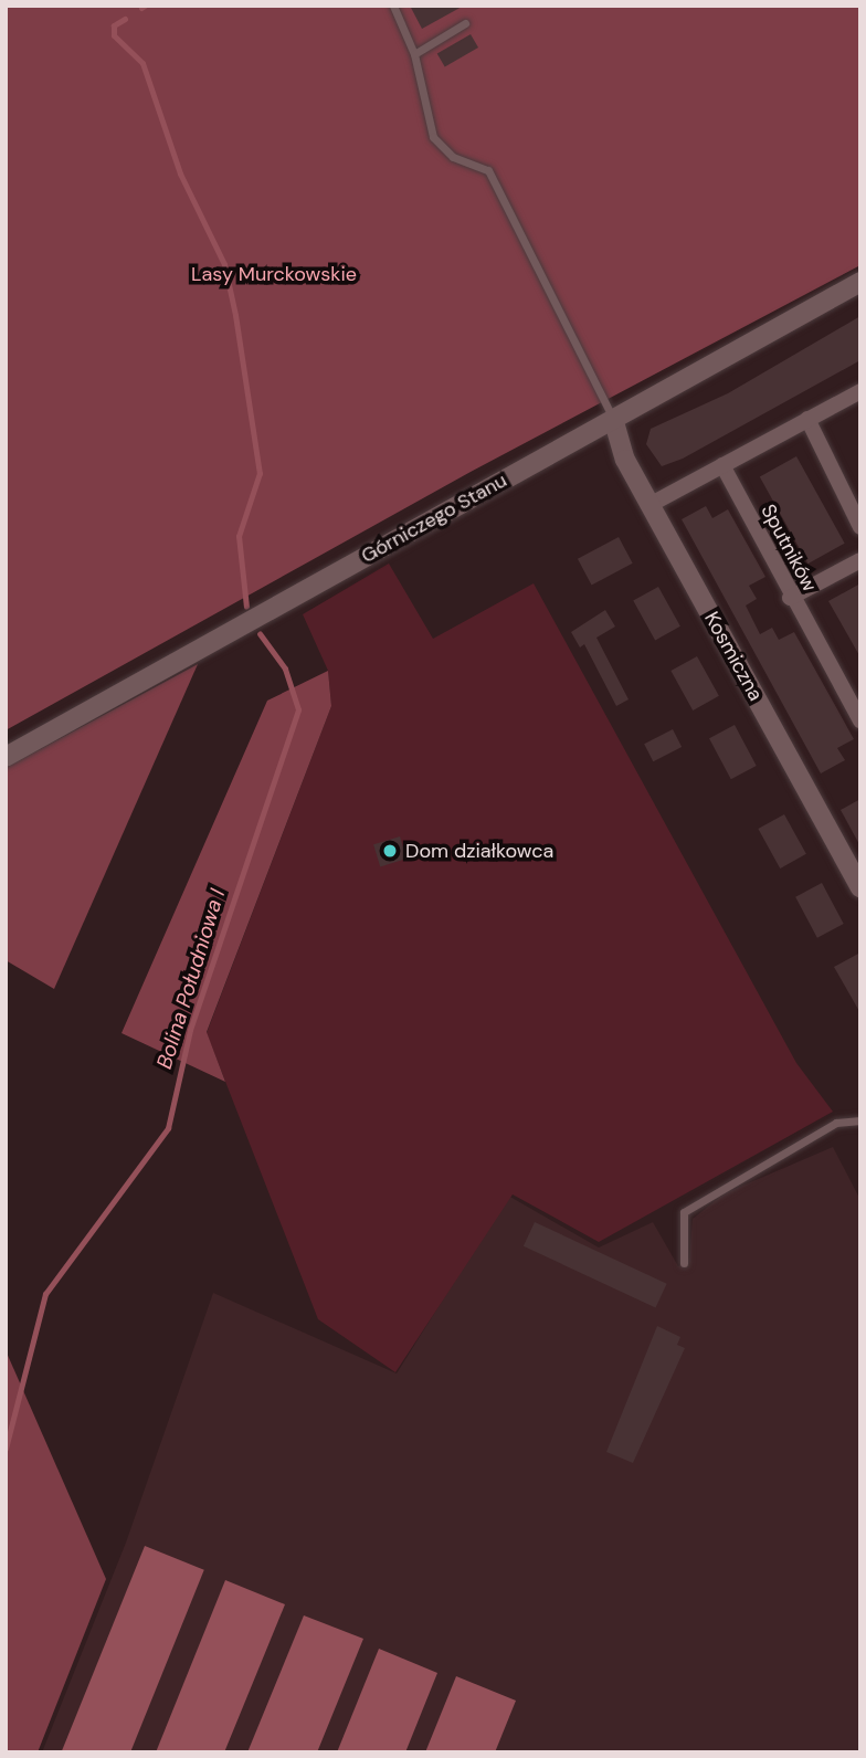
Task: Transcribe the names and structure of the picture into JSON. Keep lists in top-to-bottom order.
{
  "streets": {
    "street": ["Górniczego Stanu", "Sputników", "Kosmiczna"]
  },
  "crossings": [
    ["Górniczego Stanu", "Kosmiczna"]
  ],
  "water": ["Bolina Południowa I"],
  "parks": ["Lasy Murckowskie"],
  "places": ["Dom działkowca"]
}
